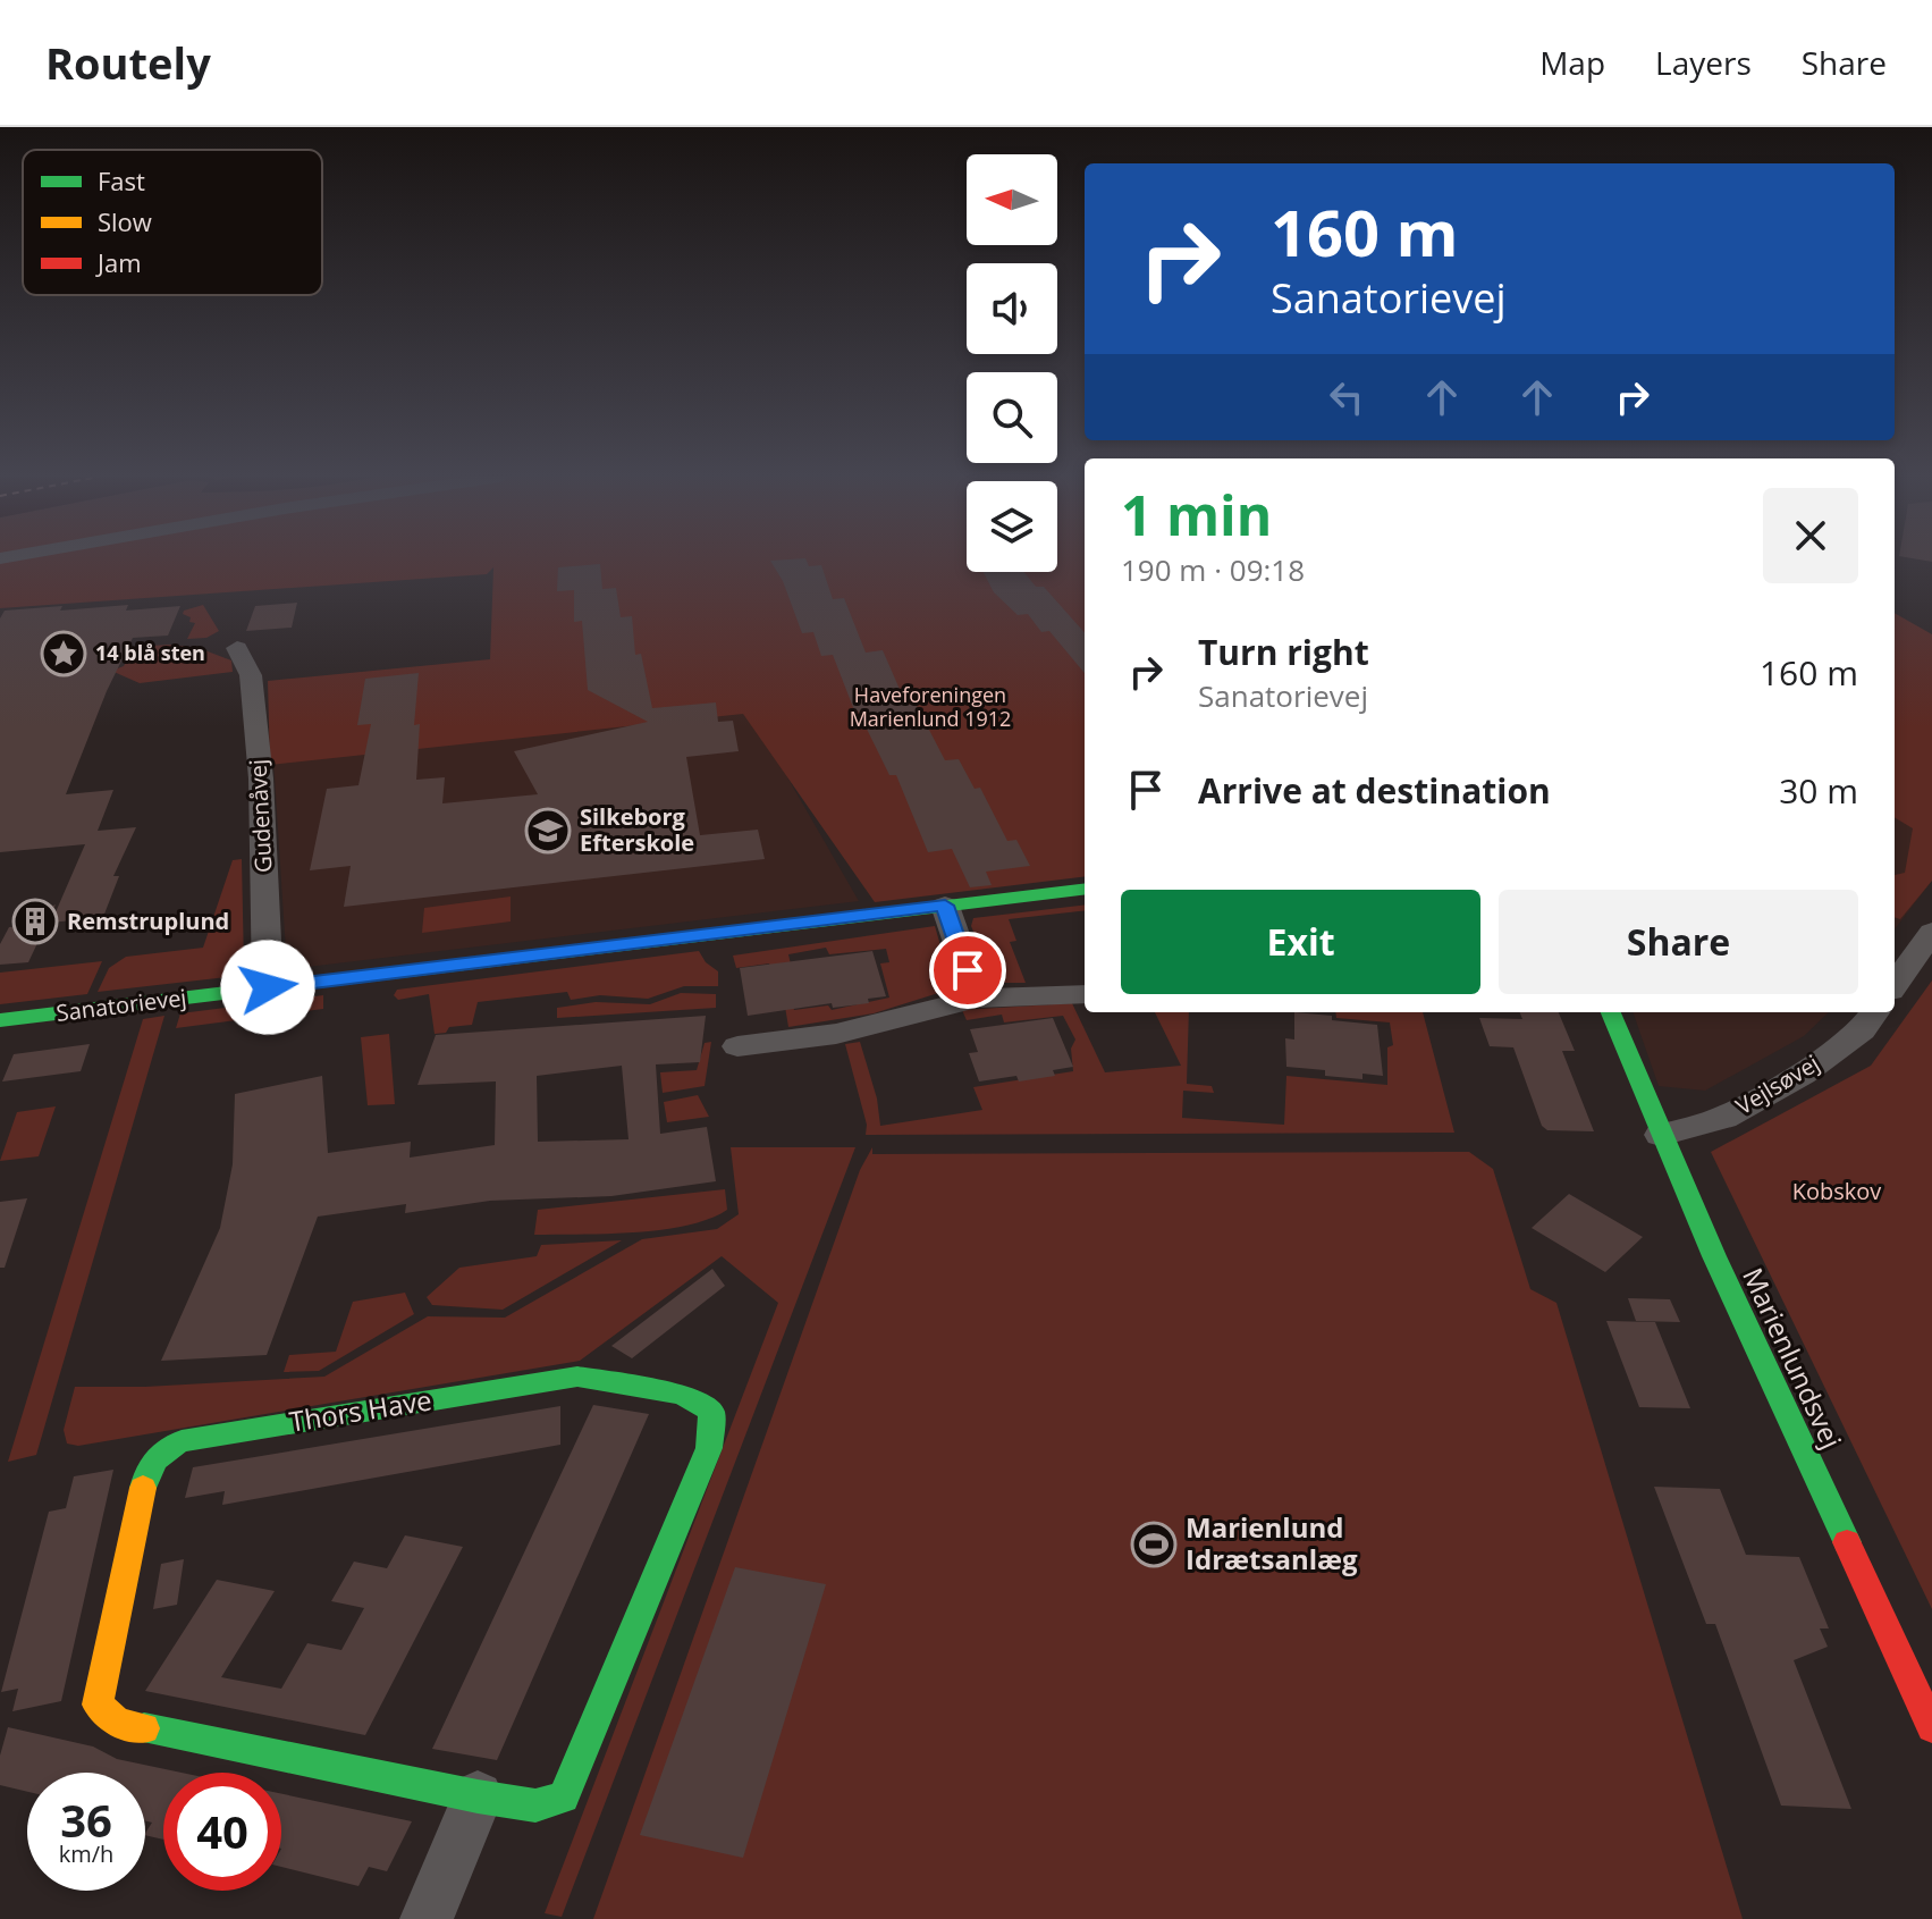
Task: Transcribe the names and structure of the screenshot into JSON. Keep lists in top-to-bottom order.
{
  "streets": {
    "street": [
      "Gudenåvej",
      "Sanatorievej",
      "Vejlsøvej",
      "Marienlundsvej",
      "Thors Have"
    ]
  },
  "crossings": [
    ["Gudenåvej", "Sanatorievej"],
    ["Vejlsøvej", "Marienlundsvej"]
  ],
  "parks": ["Haveforeningen Marienlund 1912", "Kobskov"],
  "places": {
    "place": ["14 blå sten"],
    "school or university": ["Silkeborg Efterskole"],
    "building": ["Remstruplund"],
    "sports": ["Marienlund Idrætsanlæg"]
  },
  "legend": ["Fast", "Slow", "Jam"],
  "north": "left",
  "page": {
    "header": "Routely",
    "nav": ["Map", "Layers", "Share"],
    "turn": ["160 m", "Sanatorievej"],
    "heading": ["1 min", "190 m · 09:18"],
    "list": [
      {
        "name": "Turn right",
        "note": "Sanatorievej",
        "value": "160 m"
      },
      {
        "name": "Arrive at destination",
        "value": "30 m"
      }
    ],
    "buttons": ["Exit", "Share"],
    "speed": "36 km/h",
    "limit": "40"
  }
}
